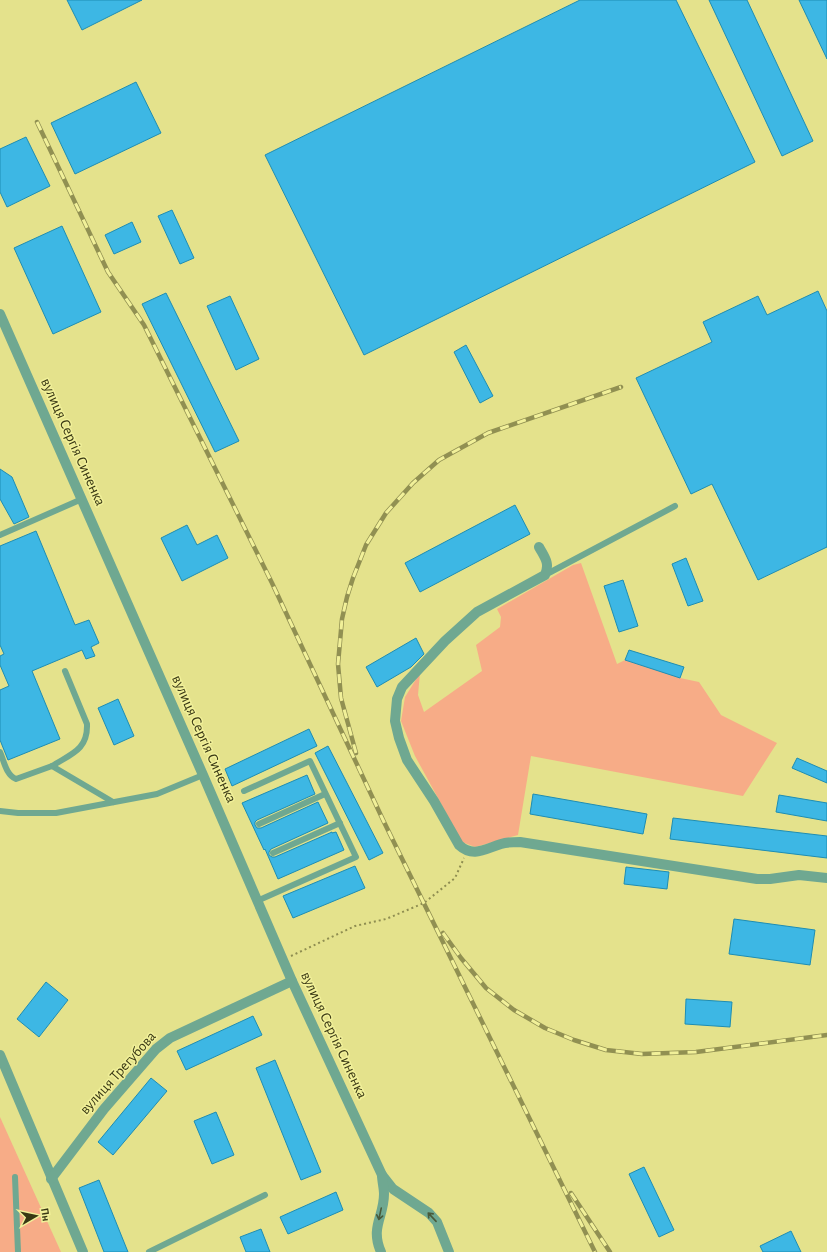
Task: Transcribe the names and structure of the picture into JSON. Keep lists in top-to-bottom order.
{
  "streets": {
    "street": ["вулиця Сергія Синенка", "вулиця Трегубова"]
  },
  "crossings": [
    ["вулиця Сергія Синенка", "вулиця Трегубова"]
  ],
  "north": "right"
}
